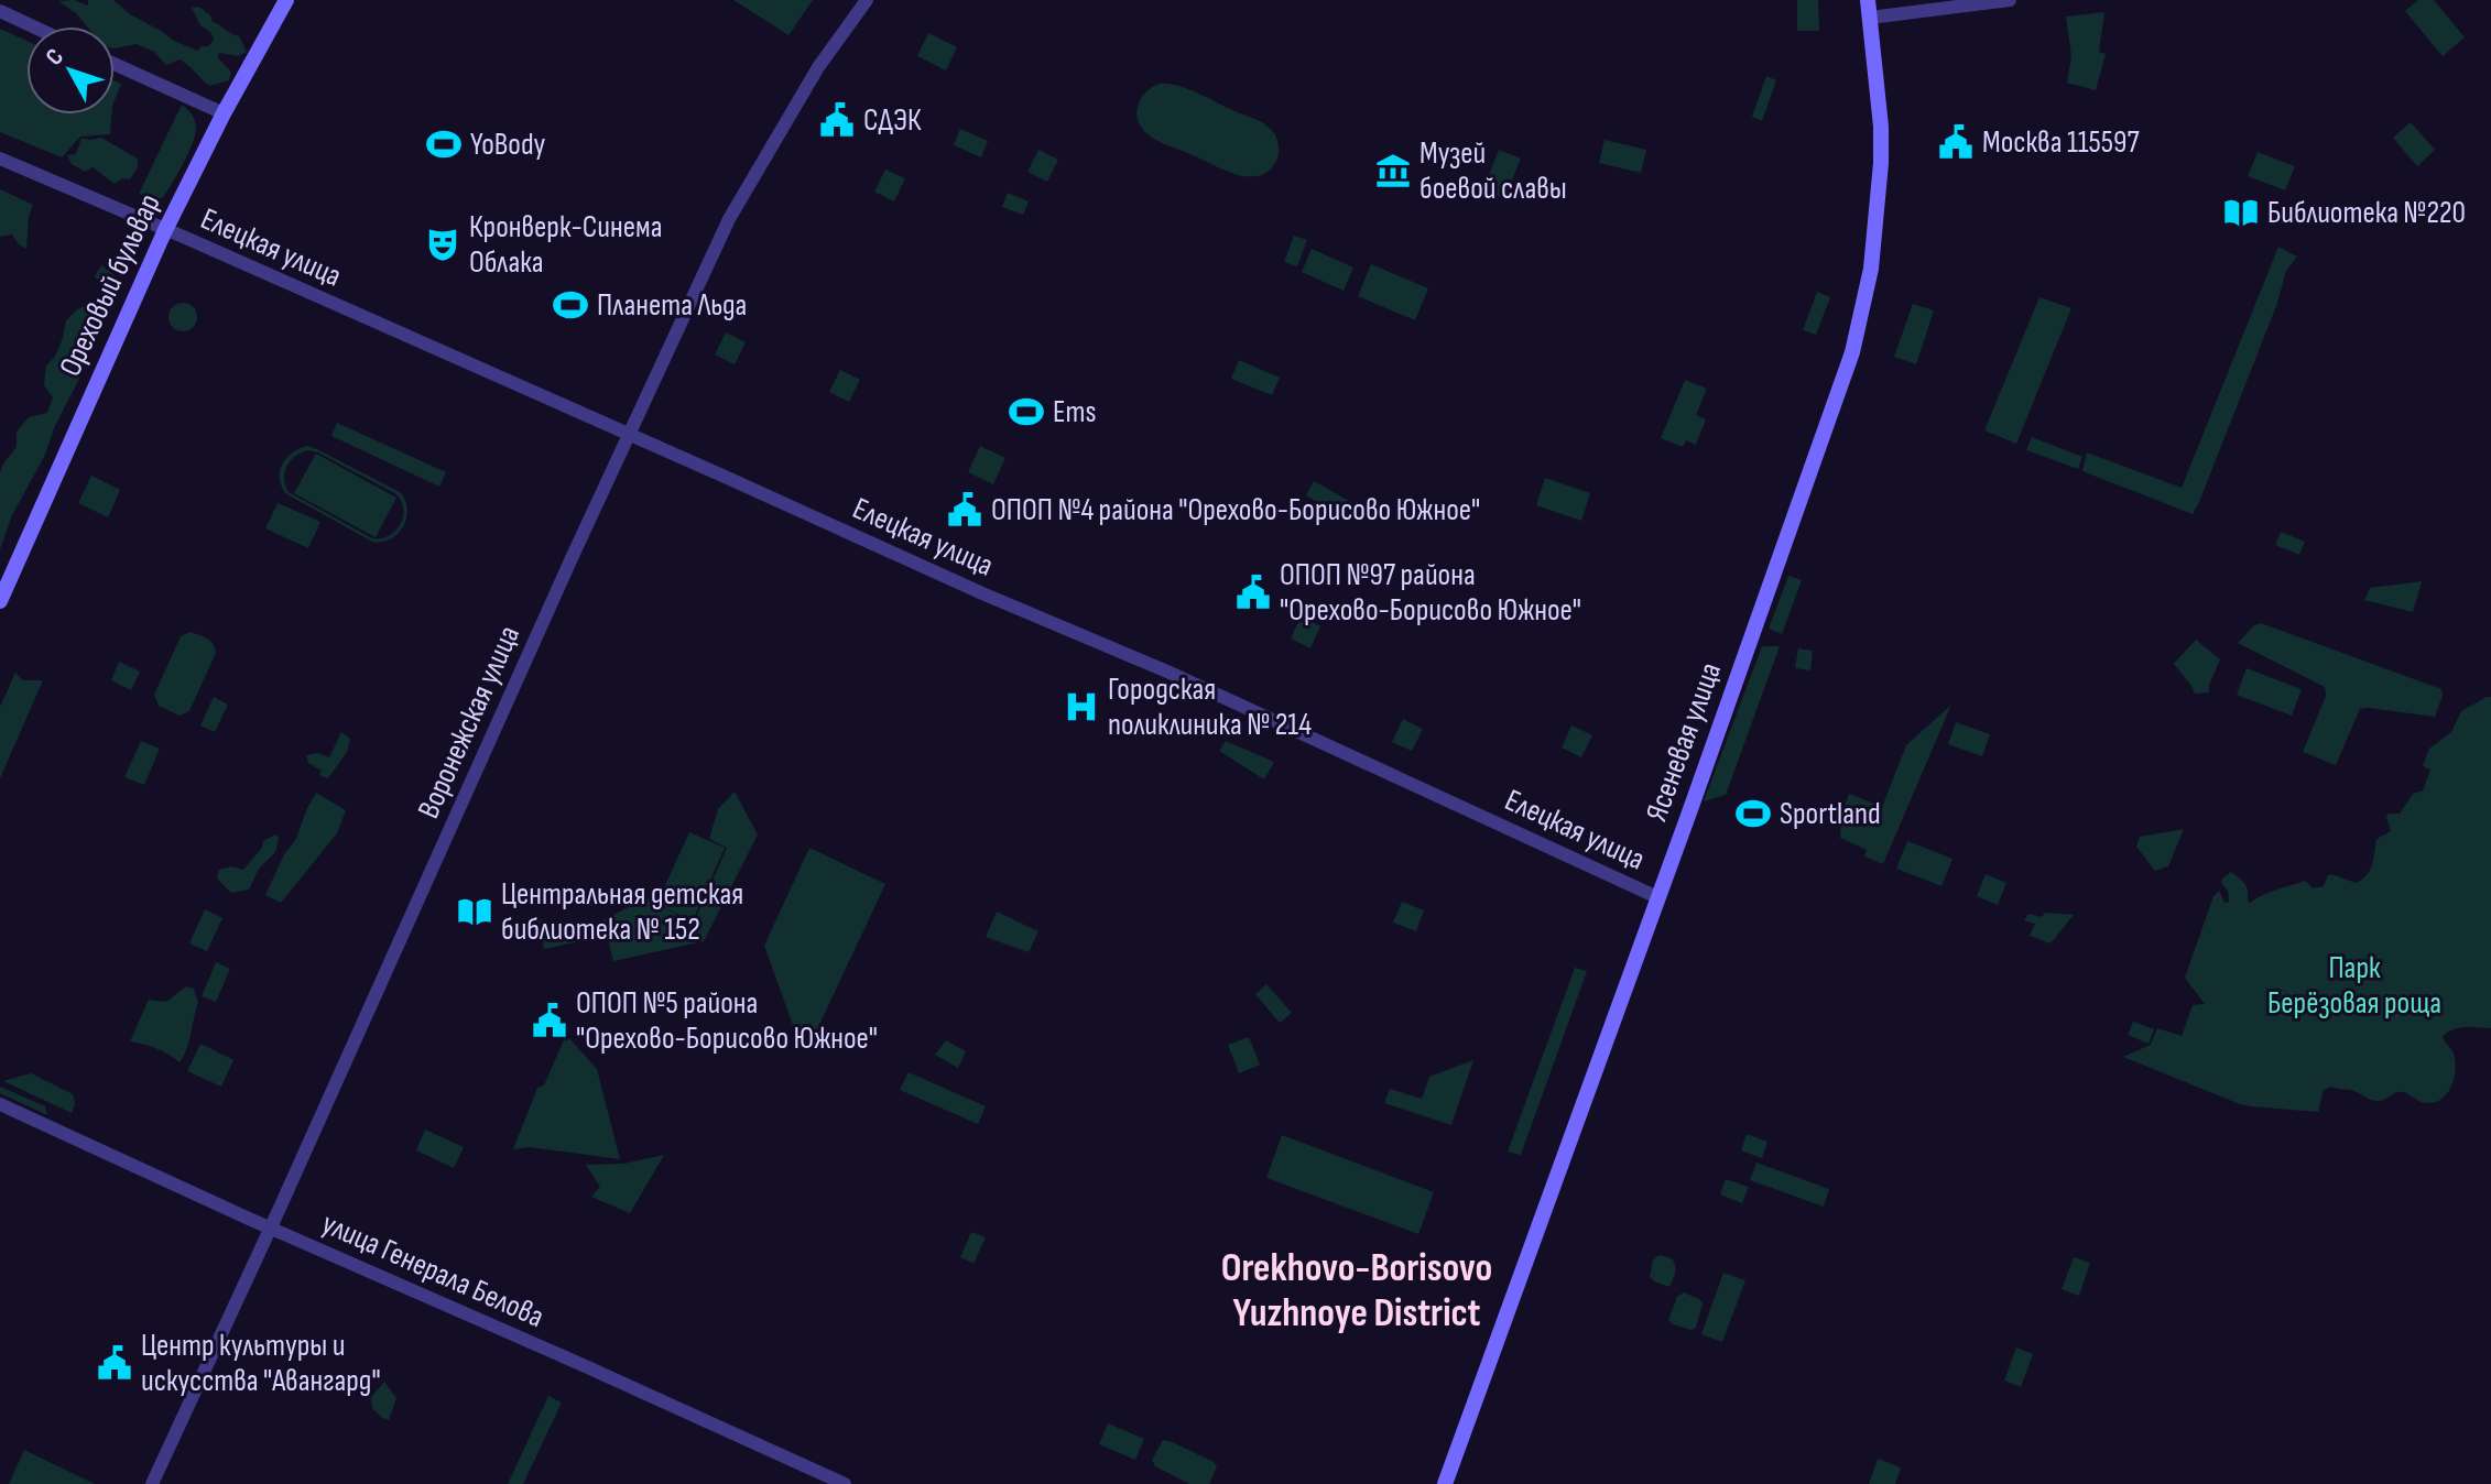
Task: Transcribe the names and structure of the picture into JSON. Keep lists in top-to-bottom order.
{
  "streets": {
    "main road": ["Ореховый бульвар", "Ясеневая улица"],
    "street": ["Елецкая улица", "Воронежская улица", "улица Генерала Белова"]
  },
  "crossings": [
    ["Елецкая улица", "Ореховый бульвар"],
    ["Елецкая улица", "Воронежская улица"],
    ["Елецкая улица", "Ясеневая улица"],
    ["Воронежская улица", "улица Генерала Белова"]
  ],
  "districts": ["Orekhovo-Borisovo Yuzhnoye District"],
  "parks": ["Парк Берёзовая роща"],
  "places": {
    "public building": [
      "СДЭК",
      "Москва 115597",
      "ОПОП №4 района \"Орехово-Борисово Южное\"",
      "ОПОП №97 района \"Орехово-Борисово Южное\"",
      "ОПОП №5 района \"Орехово-Борисово Южное\"",
      "Центр культуры и искусства \"Авангард\""
    ],
    "sports": [
      "YoBody",
      "Планета Льда",
      "Ems",
      "Sportland"
    ],
    "museum": ["Музей боевой славы"],
    "library": ["Библиотека №220", "Центральная детская библиотека № 152"],
    "theatre": ["Кронверк-Синема Облака"],
    "hospital": ["Городская поликлиника № 214"]
  },
  "north": "top left"
}
